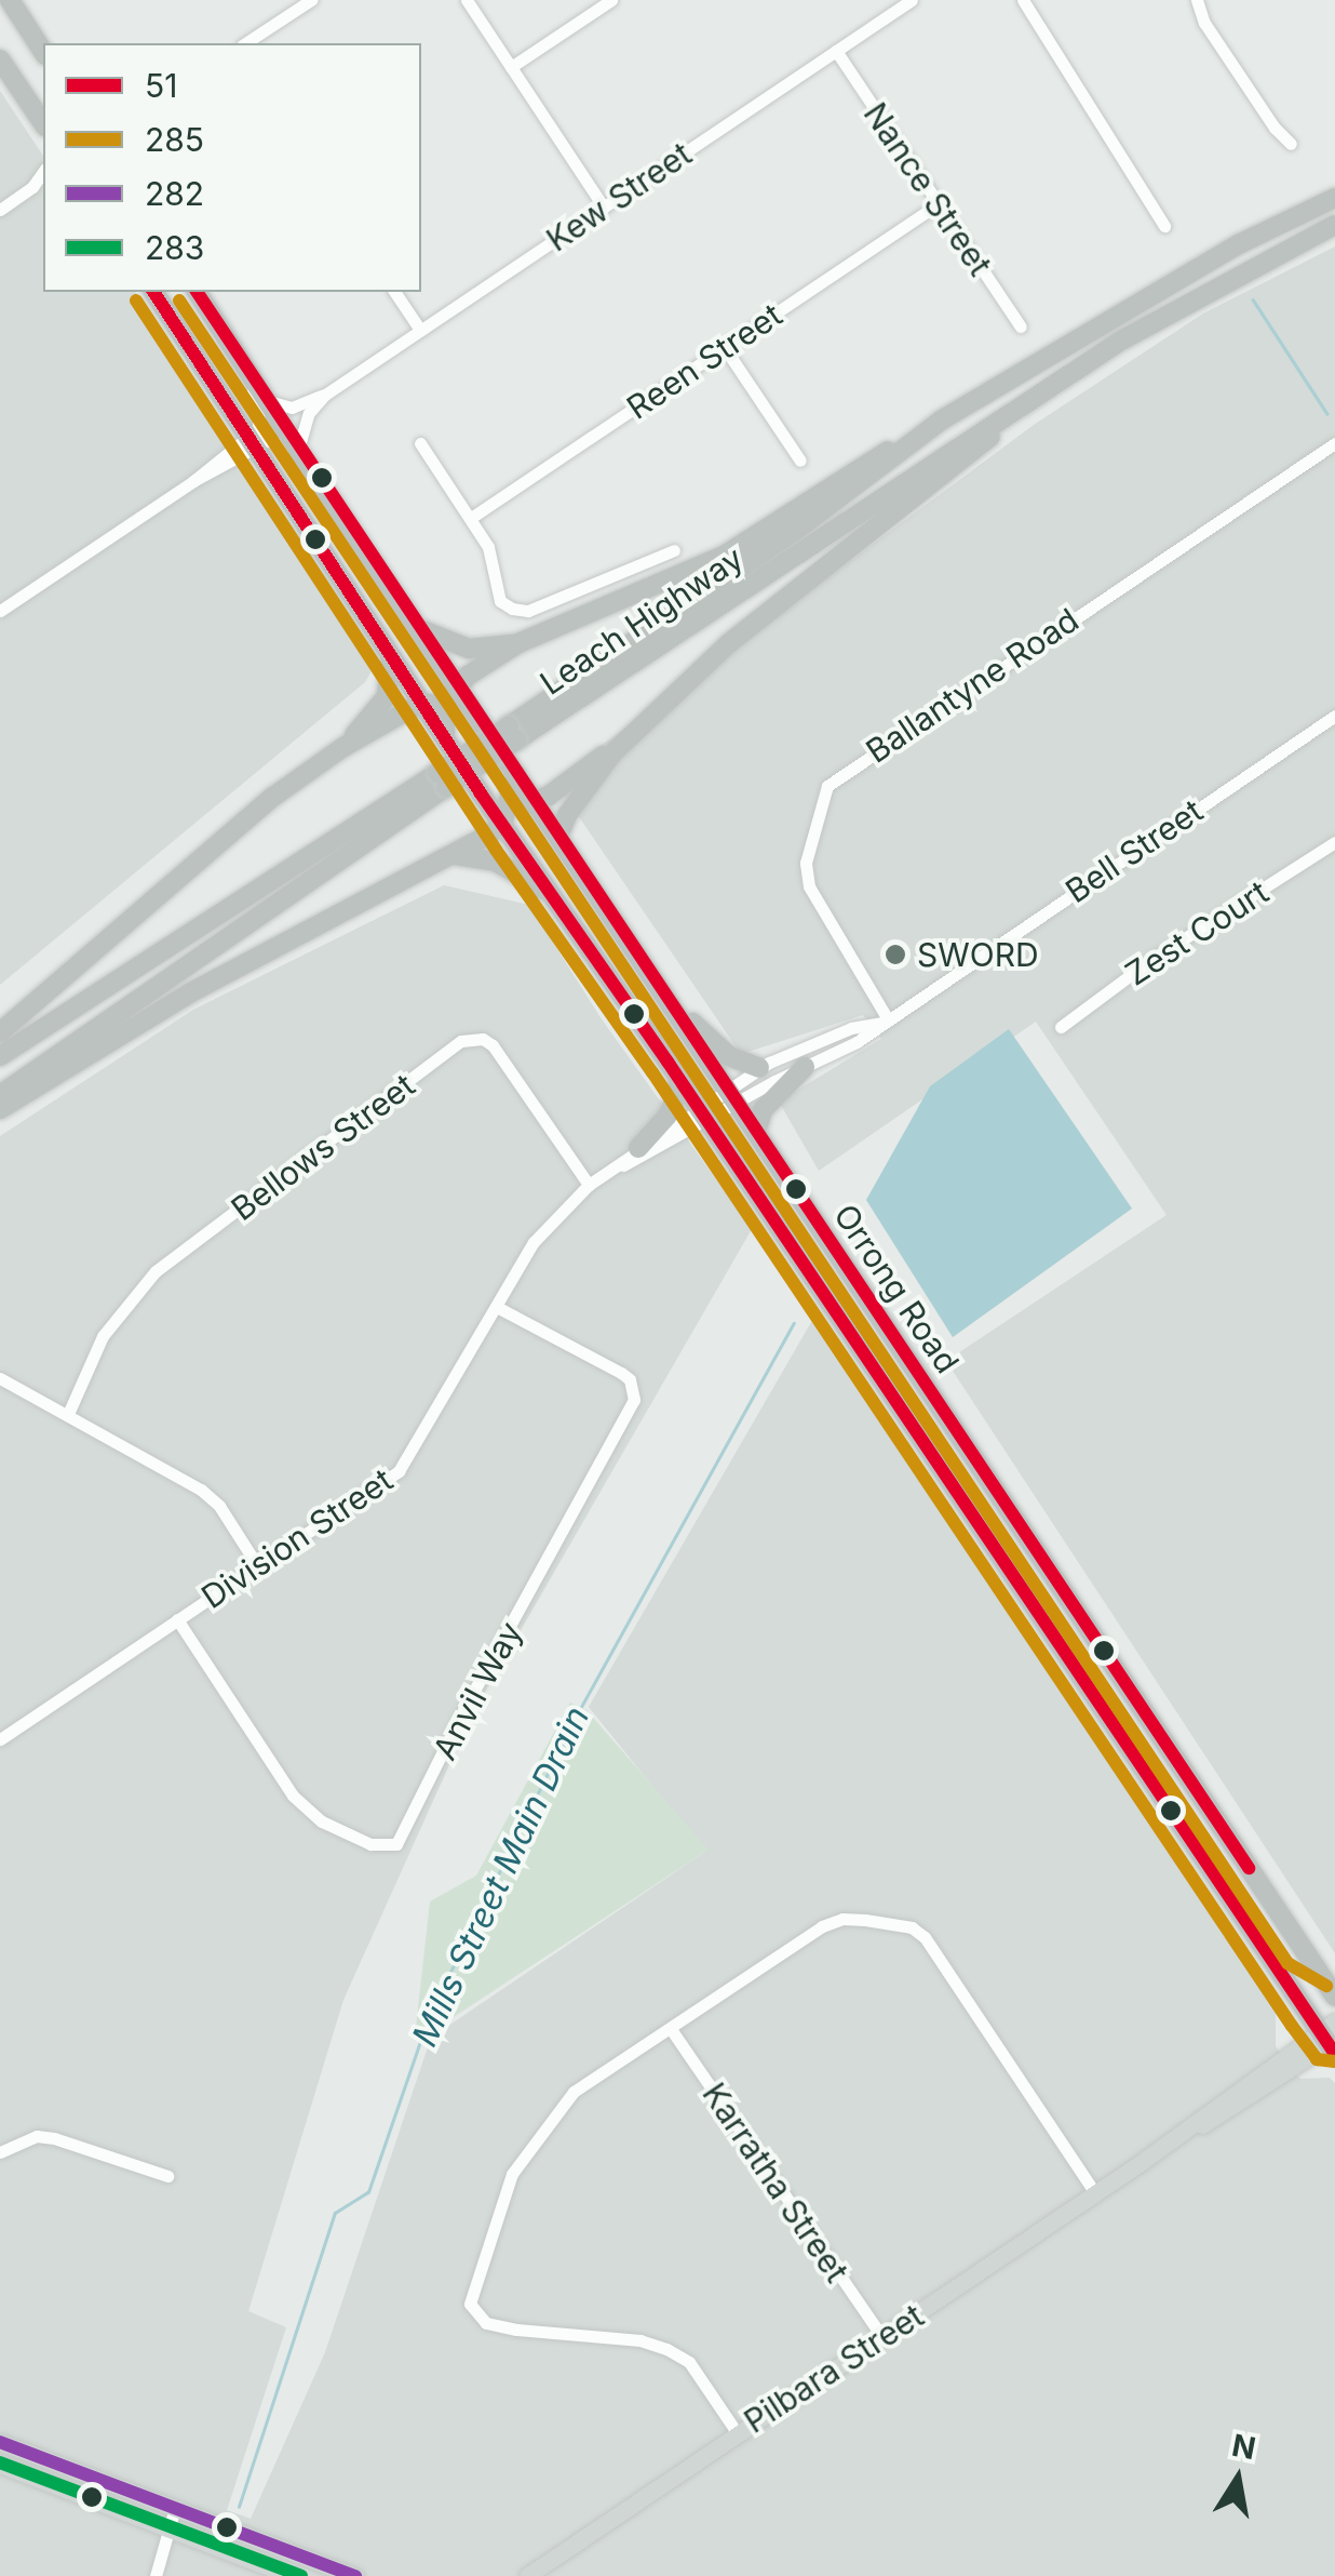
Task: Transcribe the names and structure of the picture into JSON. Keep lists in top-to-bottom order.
{
  "streets": {
    "highway": ["Leach Highway", "Orrong Road"],
    "main road": ["Pilbara Street"],
    "street": [
      "Nance Street",
      "Kew Street",
      "Reen Street",
      "Ballantyne Road",
      "Bell Street",
      "Zest Court",
      "Bellows Street",
      "Division Street",
      "Anvil Way",
      "Karratha Street"
    ]
  },
  "crossings": [
    ["Nance Street", "Kew Street"],
    ["Nance Street", "Reen Street"],
    ["Kew Street", "Orrong Road"],
    ["Ballantyne Road", "Bell Street"],
    ["Bell Street", "Orrong Road"],
    ["Bellows Street", "Division Street"],
    ["Orrong Road", "Division Street"],
    ["Orrong Road", "Pilbara Street"],
    ["Division Street", "Anvil Way"],
    ["Karratha Street", "Pilbara Street"]
  ],
  "water": ["Mills Street Main Drain"],
  "places": ["SWORD"],
  "lines": [
    "transit line 51",
    "transit line 285",
    "transit line 282",
    "transit line 283"
  ],
  "legend": [
    "51",
    "285",
    "282",
    "283"
  ],
  "north": "top"
}
